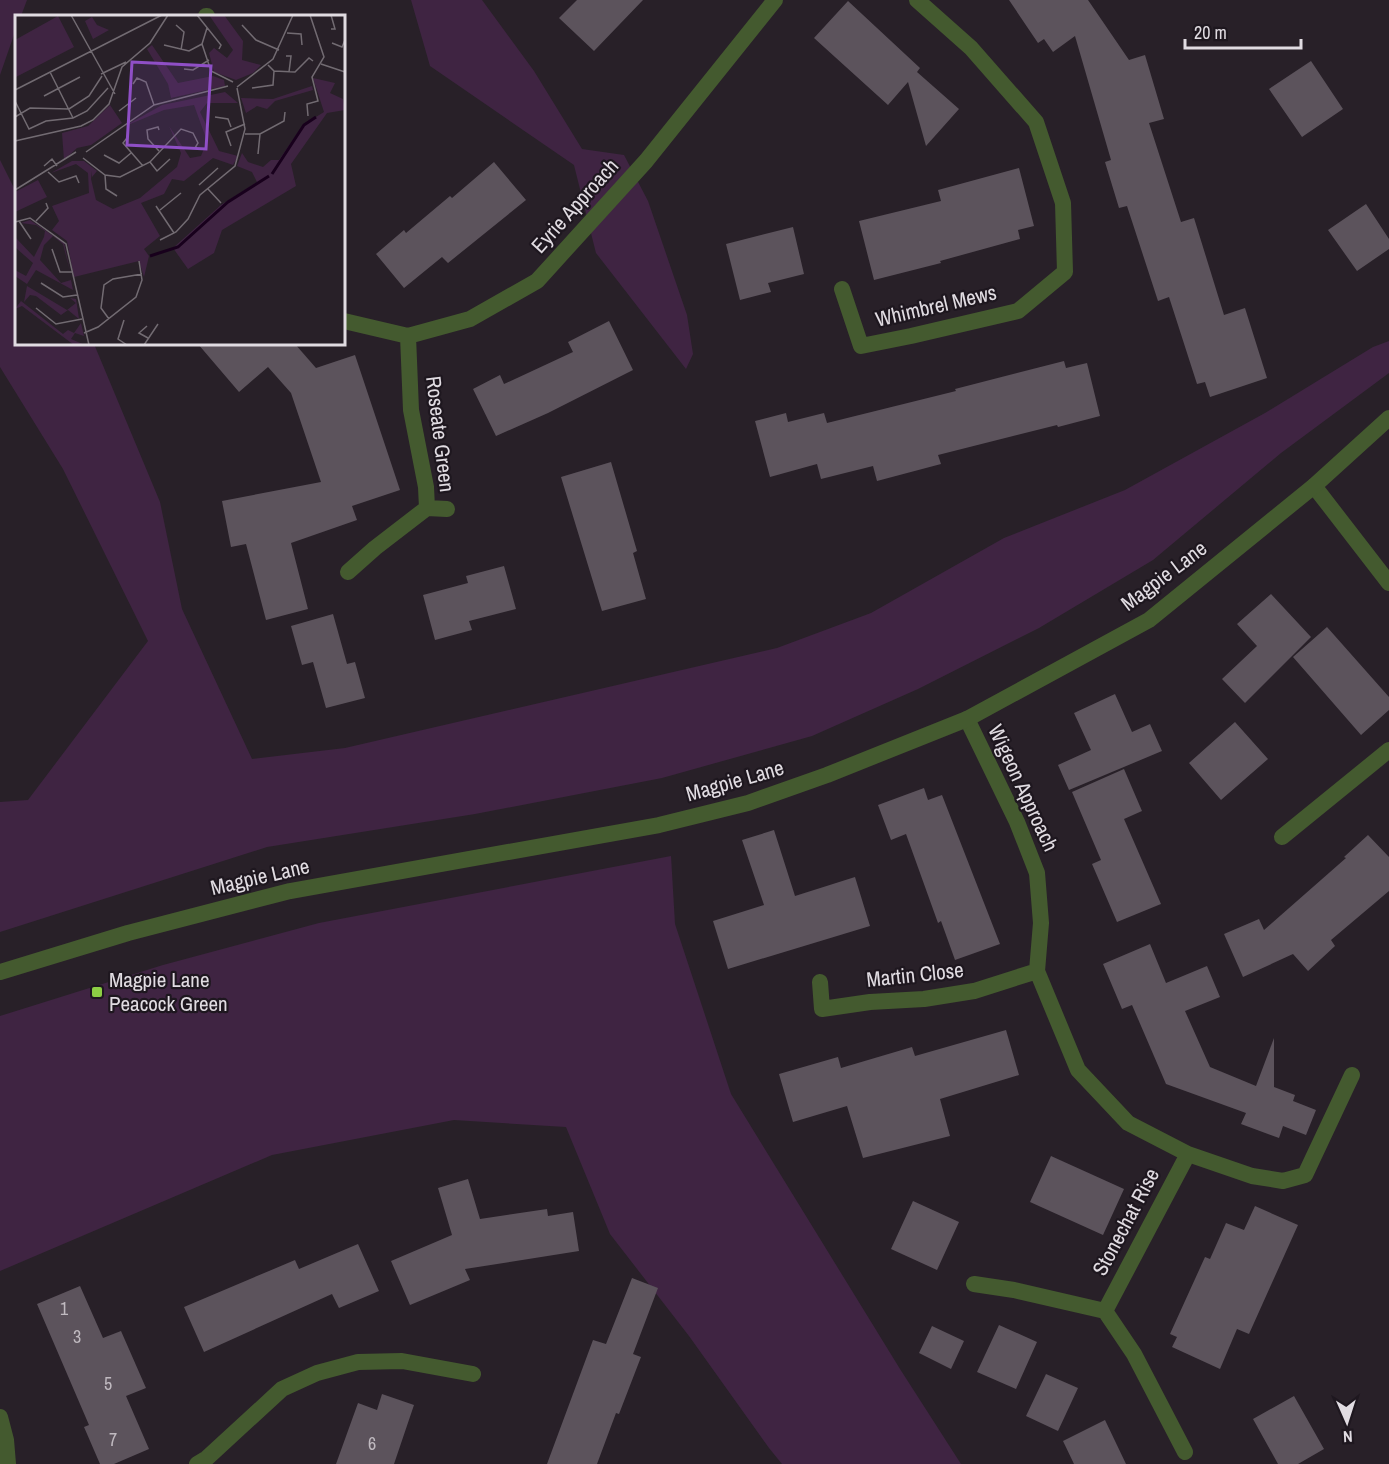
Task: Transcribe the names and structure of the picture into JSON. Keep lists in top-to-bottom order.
{
  "streets": {
    "street": [
      "Eyrie Approach",
      "Whimbrel Mews",
      "Roseate Green",
      "Magpie Lane",
      "Wigeon Approach",
      "Martin Close",
      "Stonechat Rise"
    ]
  },
  "crossings": [
    ["Eyrie Approach", "Roseate Green"],
    ["Magpie Lane", "Wigeon Approach"],
    ["Wigeon Approach", "Martin Close"],
    ["Wigeon Approach", "Stonechat Rise"]
  ],
  "places": {
    "transit": ["Magpie Lane Peacock Green"]
  },
  "house_numbers": [
    "1",
    "3",
    "5",
    "7",
    "6"
  ],
  "scale_bar": "20 m",
  "north": "bottom"
}
